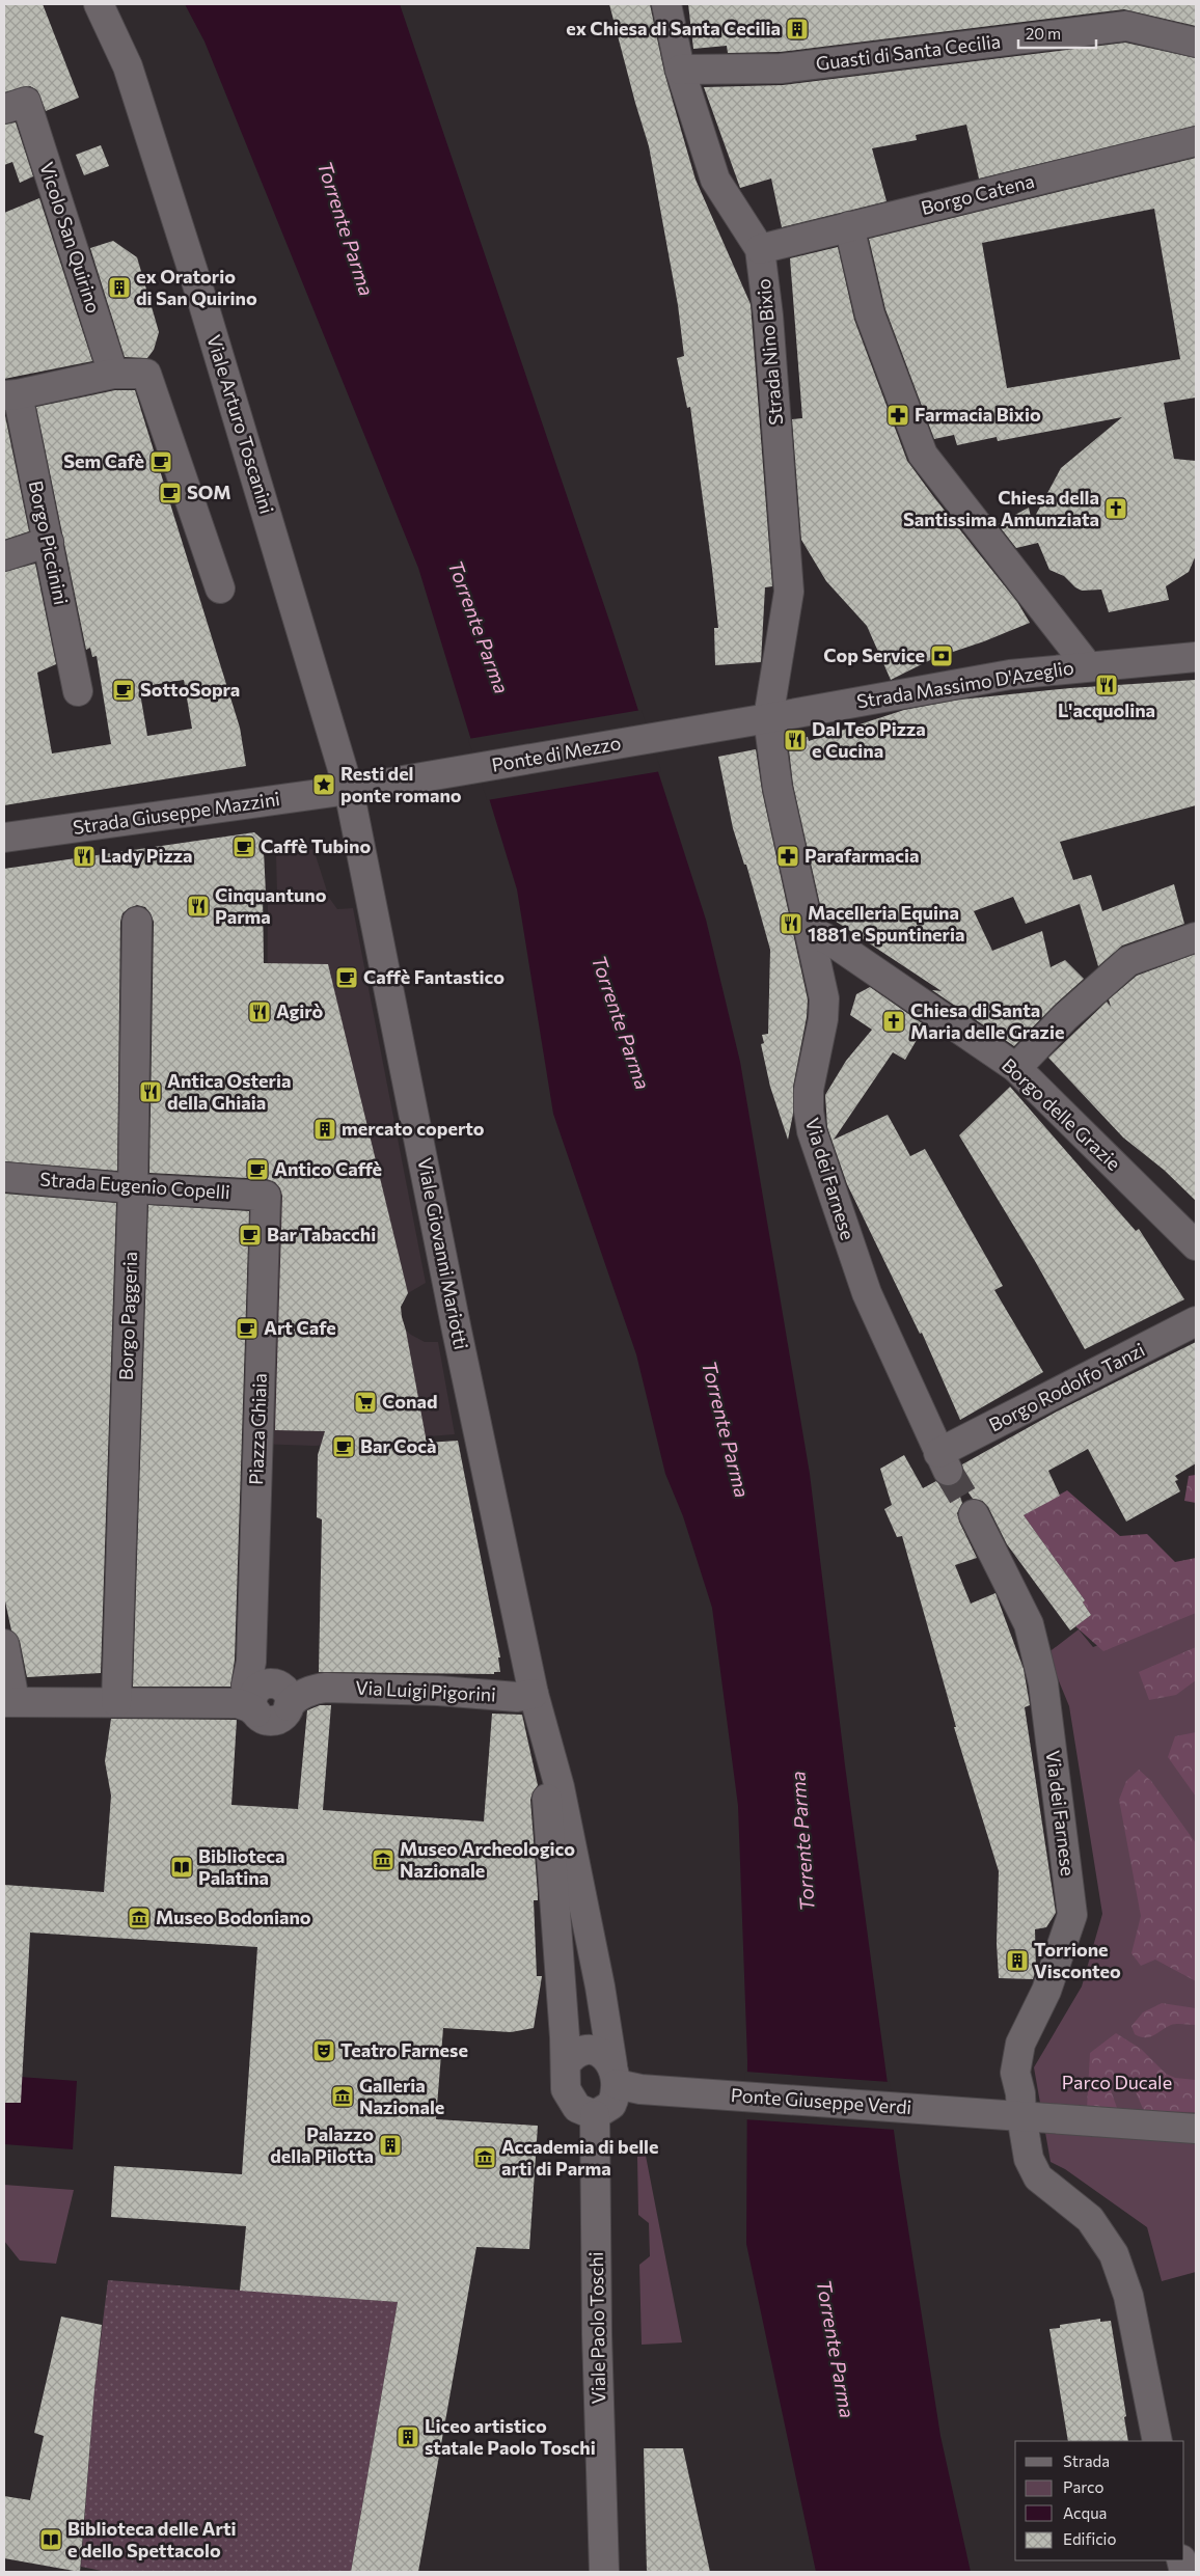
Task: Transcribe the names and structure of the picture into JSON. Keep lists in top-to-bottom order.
{
  "streets": {
    "street": [
      "Guasti di Santa Cecilia",
      "Borgo Catena",
      "Vicolo San Quirino",
      "Strada Nino Bixio",
      "Viale Arturo Toscanini",
      "Borgo Piccinini",
      "Strada Massimo D'Azeglio",
      "Ponte di Mezzo",
      "Strada Giuseppe Mazzini",
      "Borgo delle Grazie",
      "Via dei Farnese",
      "Strada Eugenio Copelli",
      "Viale Giovanni Mariotti",
      "Borgo Paggeria",
      "Borgo Rodolfo Tanzi",
      "Piazza Ghiaia",
      "Via Luigi Pigorini",
      "Ponte Giuseppe Verdi",
      "Viale Paolo Toschi"
    ]
  },
  "crossings": [
    ["Guasti di Santa Cecilia", "Strada Nino Bixio"],
    ["Borgo Catena", "Strada Nino Bixio"],
    ["Strada Nino Bixio", "Strada Massimo D'Azeglio"],
    ["Strada Nino Bixio", "Via dei Farnese"],
    ["Viale Arturo Toscanini", "Ponte di Mezzo"],
    ["Viale Arturo Toscanini", "Strada Giuseppe Mazzini"],
    ["Viale Arturo Toscanini", "Viale Giovanni Mariotti"],
    ["Strada Massimo D'Azeglio", "Ponte di Mezzo"],
    ["Strada Massimo D'Azeglio", "Via dei Farnese"],
    ["Ponte di Mezzo", "Strada Giuseppe Mazzini"],
    ["Ponte di Mezzo", "Viale Giovanni Mariotti"],
    ["Strada Giuseppe Mazzini", "Viale Giovanni Mariotti"],
    ["Borgo delle Grazie", "Via dei Farnese"],
    ["Via dei Farnese", "Borgo Rodolfo Tanzi"],
    ["Via dei Farnese", "Ponte Giuseppe Verdi"],
    ["Strada Eugenio Copelli", "Borgo Paggeria"],
    ["Strada Eugenio Copelli", "Piazza Ghiaia"],
    ["Viale Giovanni Mariotti", "Via Luigi Pigorini"],
    ["Viale Giovanni Mariotti", "Ponte Giuseppe Verdi"],
    ["Viale Giovanni Mariotti", "Viale Paolo Toschi"],
    ["Borgo Paggeria", "Via Luigi Pigorini"],
    ["Piazza Ghiaia", "Via Luigi Pigorini"],
    ["Ponte Giuseppe Verdi", "Viale Paolo Toschi"]
  ],
  "water": ["Torrente Parma"],
  "parks": ["Parco Ducale"],
  "places": {
    "building": [
      "ex Chiesa di Santa Cecilia",
      "ex Oratorio di San Quirino",
      "mercato coperto",
      "Torrione Visconteo",
      "Palazzo della Pilotta",
      "Liceo artistico statale Paolo Toschi"
    ],
    "pharmacy": ["Farmacia Bixio", "Parafarmacia"],
    "cafe": [
      "Sem Cafè",
      "SOM",
      "SottoSopra",
      "Caffè Tubino",
      "Caffè Fantastico",
      "Antico Caffè",
      "Bar Tabacchi",
      "Art Cafe",
      "Bar Cocà"
    ],
    "church": ["Chiesa della Santissima Annunziata", "Chiesa di Santa Maria delle Grazie"],
    "bank": ["Cop Service"],
    "restaurant": [
      "L'acquolina",
      "Dal Teo Pizza e Cucina",
      "Lady Pizza",
      "Cinquantuno Parma",
      "Macelleria Equina 1881 e Spuntineria",
      "Agirò",
      "Antica Osteria della Ghiaia"
    ],
    "place": ["Resti del ponte romano"],
    "supermarket": ["Conad"],
    "museum": [
      "Museo Archeologico Nazionale",
      "Museo Bodoniano",
      "Galleria Nazionale",
      "Accademia di belle arti di Parma"
    ],
    "library": ["Biblioteca Palatina", "Biblioteca delle Arti e dello Spettacolo"],
    "theatre": ["Teatro Farnese"]
  },
  "legend": [
    "Strada",
    "Parco",
    "Acqua",
    "Edificio"
  ],
  "scale_bar": "20 m"
}
